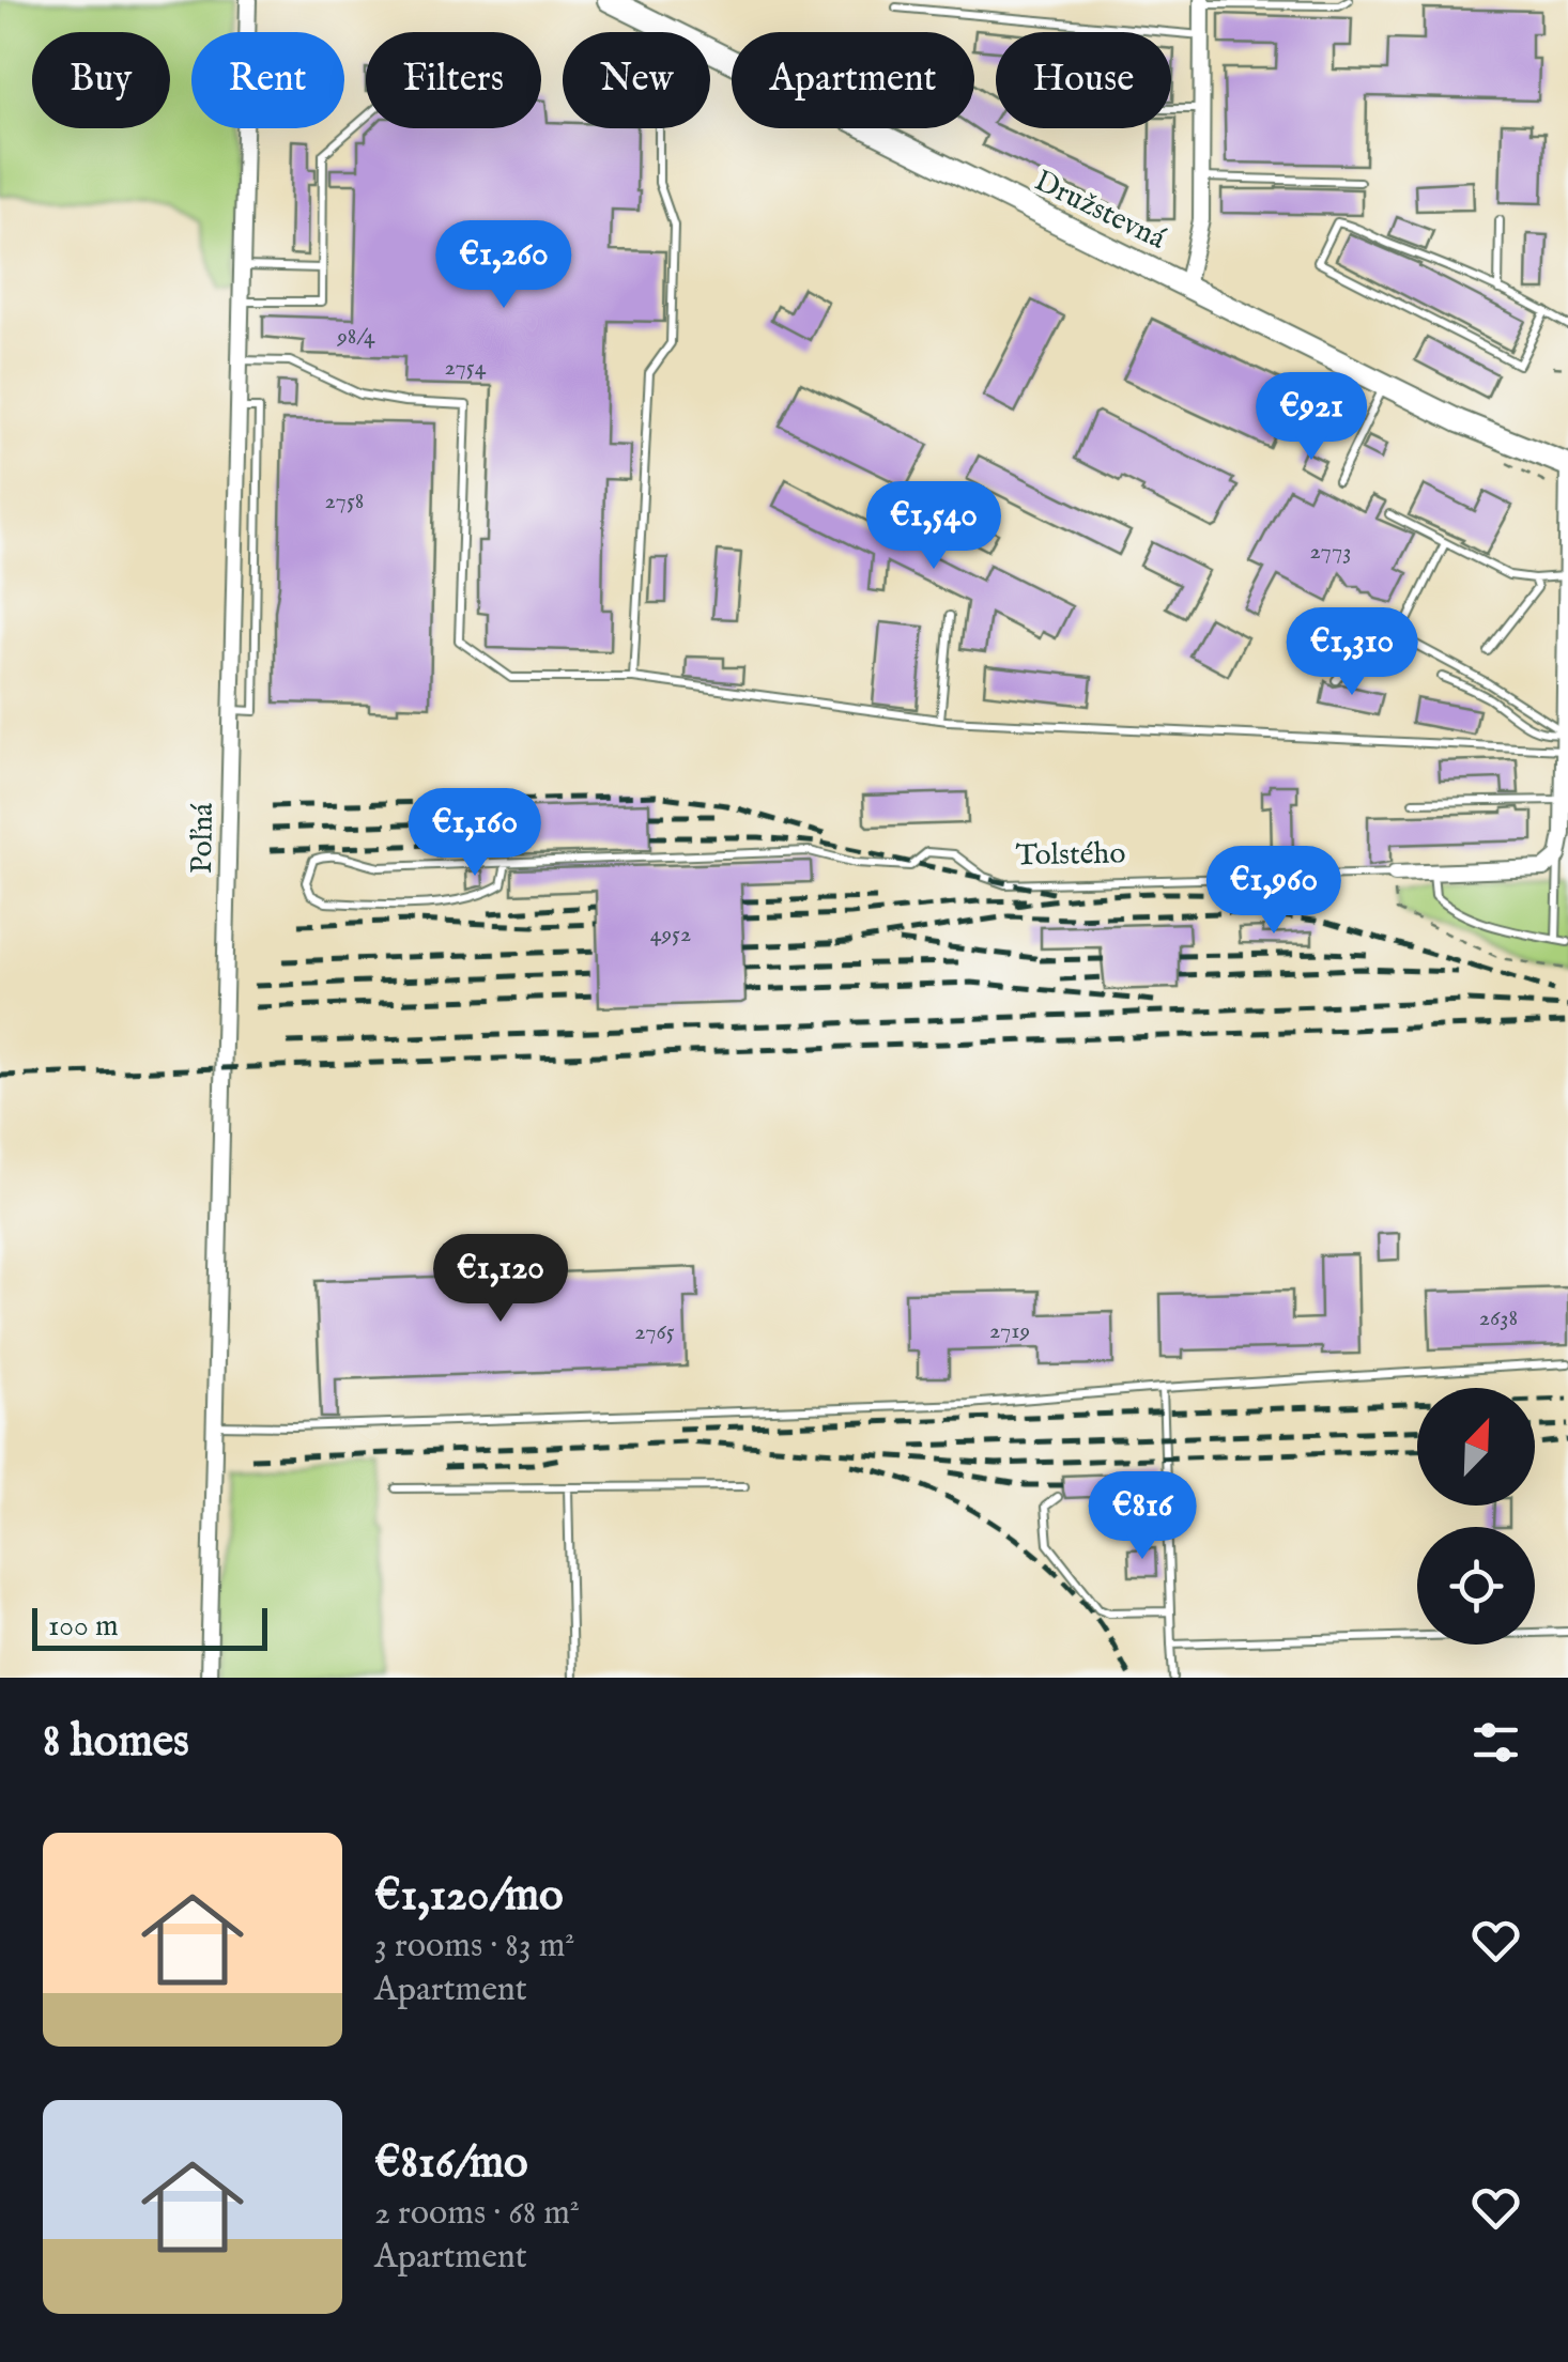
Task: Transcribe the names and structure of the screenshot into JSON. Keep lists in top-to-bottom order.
{
  "streets": {
    "main road": ["Družstevná"],
    "street": ["Poľná", "Tolstého"]
  },
  "house_numbers": [
    "98/4",
    "2754",
    "2758",
    "2773",
    "4952",
    "2638",
    "2719",
    "2765"
  ],
  "scale_bar": "100 m",
  "north": "top right",
  "page": {
    "chip": [
      "Buy",
      "Rent",
      "Filters",
      "New",
      "Apartment",
      "House"
    ],
    "price": [
      "€1,260",
      "€921",
      "€1,540",
      "€1,310",
      "€1,160",
      "€1,960",
      "€1,120",
      "€816"
    ],
    "scale": "100 m",
    "heading": "8 homes",
    "list": [
      {
        "name": "€1,120/mo",
        "note": "3 rooms · 83 m² · Apartment"
      },
      {
        "name": "€816/mo",
        "note": "2 rooms · 68 m² · Apartment"
      }
    ]
  }
}
